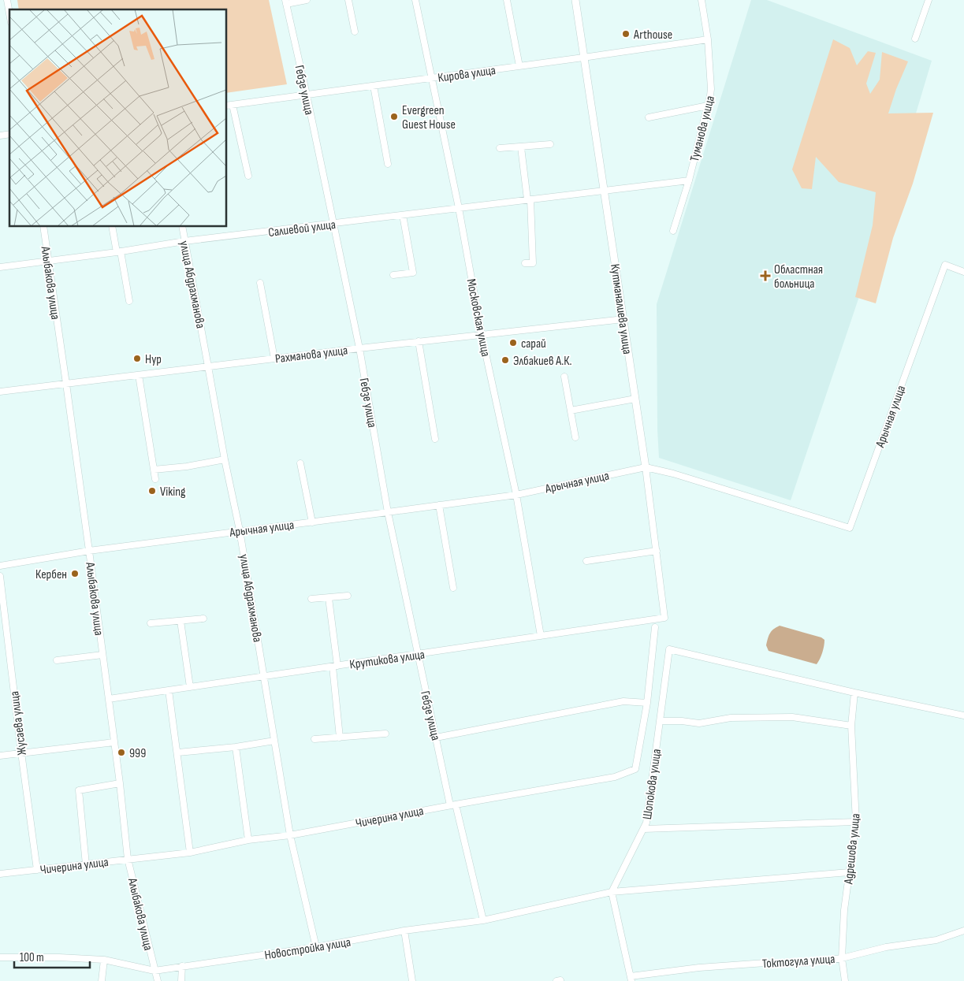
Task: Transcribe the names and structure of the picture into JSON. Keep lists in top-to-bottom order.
{
  "streets": {
    "street": [
      "Кирова улица",
      "Гебзе улица",
      "Туманова улица",
      "Салиевой улица",
      "Алыбакова улица",
      "улица Абдрахманова",
      "Кутманалиева улица",
      "Московская улица",
      "Рахманова улица",
      "Арычная улица",
      "Крутикова улица",
      "Жусаева улица",
      "Шопокова улица",
      "Чичерина улица",
      "Адрешова улица",
      "Новостройка улица",
      "Токтогула улица"
    ]
  },
  "crossings": [
    ["Кирова улица", "Гебзе улица"],
    ["Кирова улица", "Туманова улица"],
    ["Кирова улица", "Кутманалиева улица"],
    ["Кирова улица", "Московская улица"],
    ["Гебзе улица", "Салиевой улица"],
    ["Гебзе улица", "Рахманова улица"],
    ["Гебзе улица", "Арычная улица"],
    ["Гебзе улица", "Крутикова улица"],
    ["Гебзе улица", "Чичерина улица"],
    ["Гебзе улица", "Новостройка улица"],
    ["Туманова улица", "Салиевой улица"],
    ["Салиевой улица", "Алыбакова улица"],
    ["Салиевой улица", "улица Абдрахманова"],
    ["Салиевой улица", "Кутманалиева улица"],
    ["Салиевой улица", "Московская улица"],
    ["Алыбакова улица", "Рахманова улица"],
    ["Алыбакова улица", "Арычная улица"],
    ["Алыбакова улица", "Крутикова улица"],
    ["Алыбакова улица", "Чичерина улица"],
    ["Алыбакова улица", "Новостройка улица"],
    ["улица Абдрахманова", "Рахманова улица"],
    ["улица Абдрахманова", "Арычная улица"],
    ["улица Абдрахманова", "Крутикова улица"],
    ["улица Абдрахманова", "Чичерина улица"],
    ["улица Абдрахманова", "Новостройка улица"],
    ["Кутманалиева улица", "Рахманова улица"],
    ["Кутманалиева улица", "Арычная улица"],
    ["Кутманалиева улица", "Крутикова улица"],
    ["Московская улица", "Рахманова улица"],
    ["Московская улица", "Арычная улица"],
    ["Московская улица", "Крутикова улица"],
    ["Жусаева улица", "Чичерина улица"],
    ["Шопокова улица", "Адрешова улица"],
    ["Шопокова улица", "Новостройка улица"],
    ["Адрешова улица", "Новостройка улица"],
    ["Адрешова улица", "Токтогула улица"]
  ],
  "places": {
    "other": [
      "Arthouse",
      "Evergreen Guest House",
      "сарай",
      "Нур",
      "Элбакиев А.К.",
      "Viking",
      "Кербен",
      "999"
    ],
    "health": ["Областная больница"]
  },
  "scale_bar": "100 m"
}
